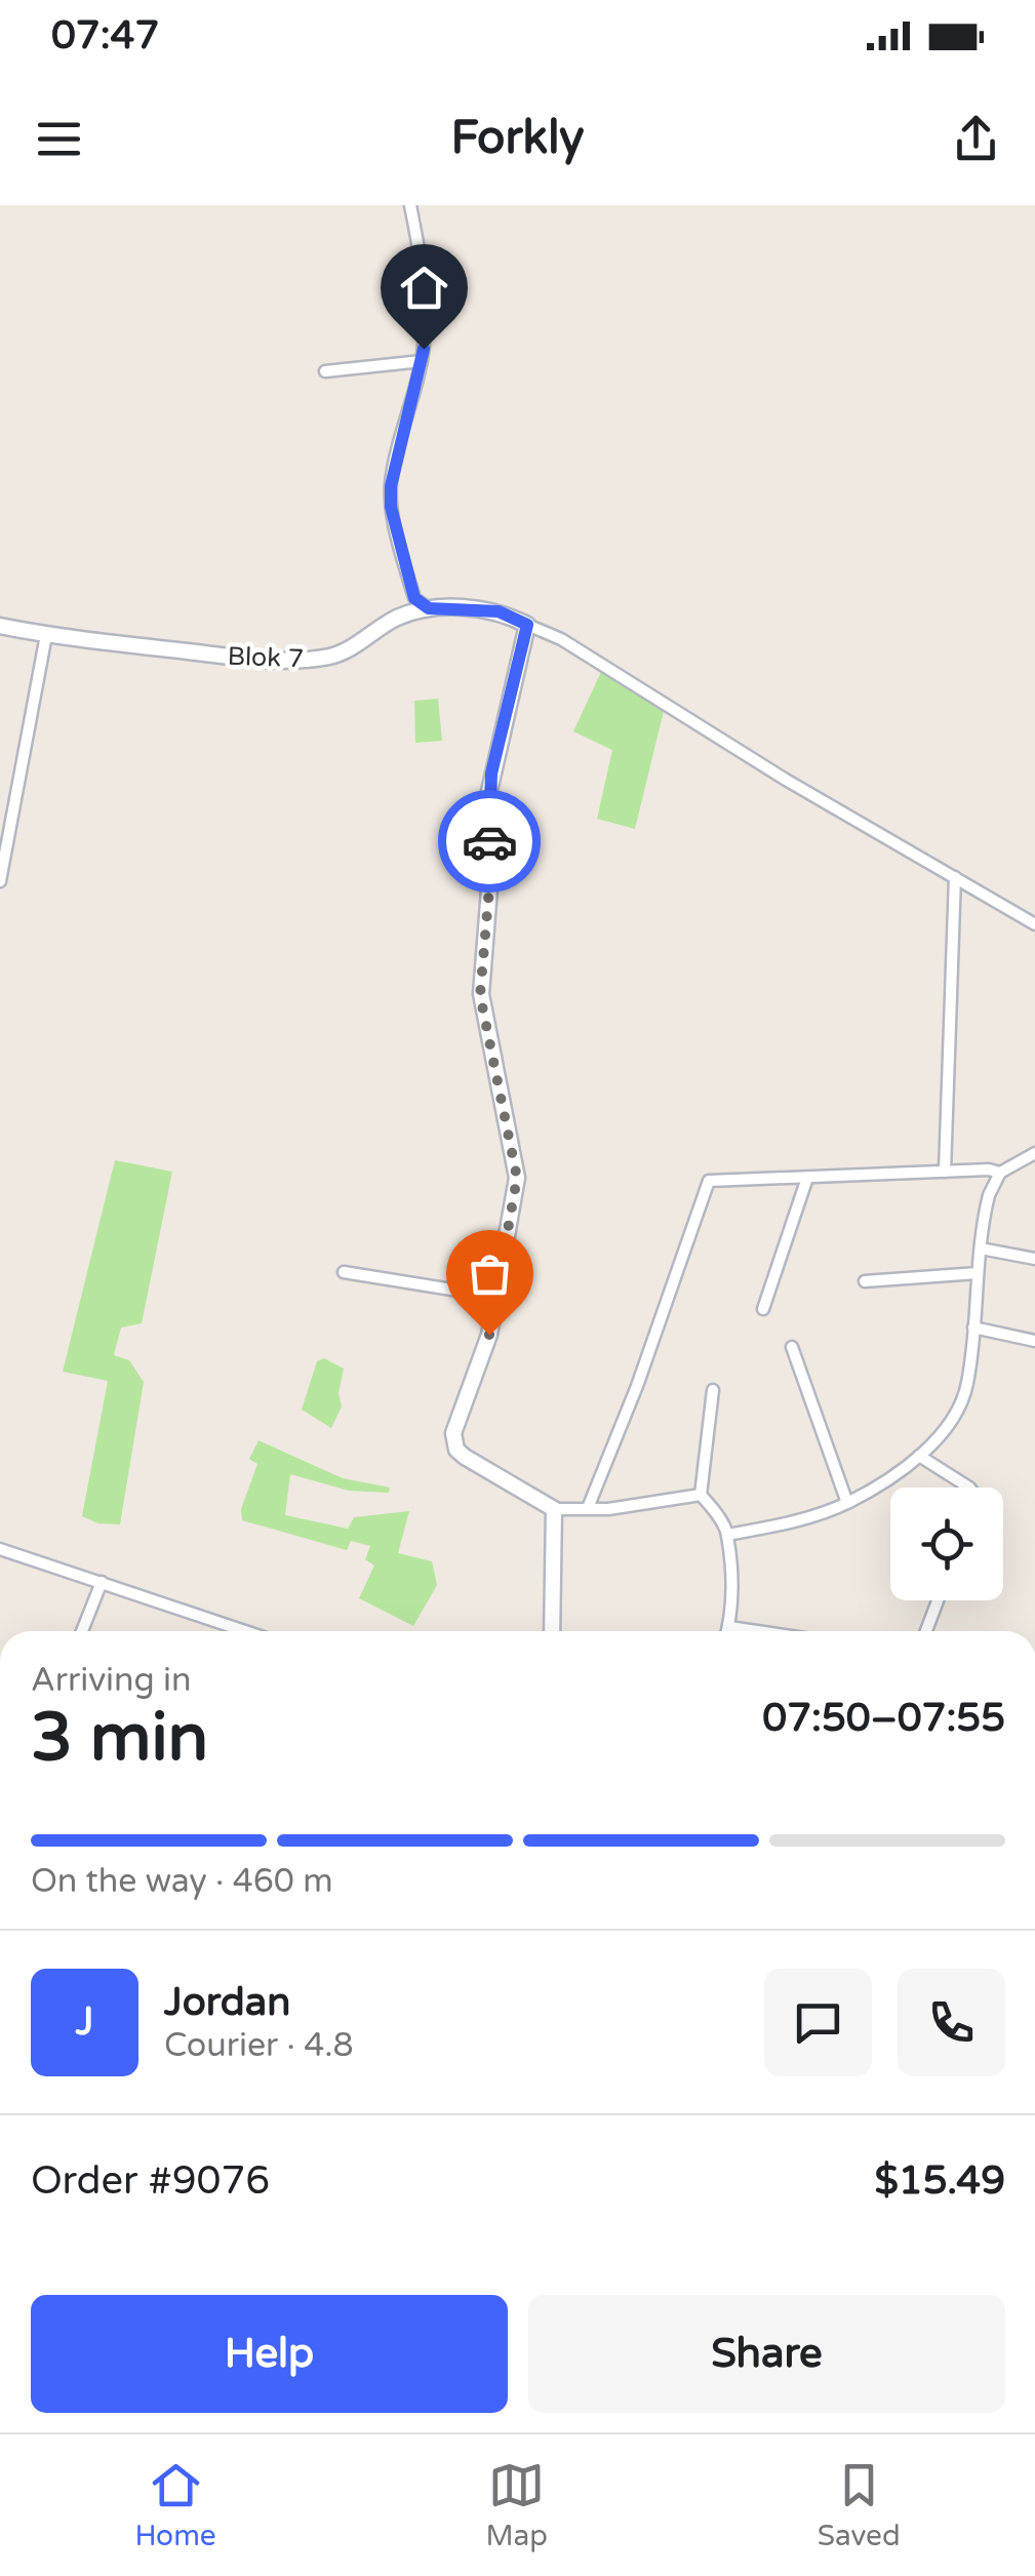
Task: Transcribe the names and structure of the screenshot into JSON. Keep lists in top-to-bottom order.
{
  "streets": {
    "street": ["Blok 7"]
  },
  "page": {
    "status": "07:47",
    "header": "Forkly",
    "heading": ["3 min", "Arriving in", "07:50–07:55"],
    "panel": [
      "Jordan",
      "Courier · 4.8",
      "Order #9076",
      "$15.49"
    ],
    "bar": "On the way · 460 m",
    "round": "J",
    "buttons": ["Help", "Share"],
    "tabs": ["Home", "Map", "Saved"]
  }
}
